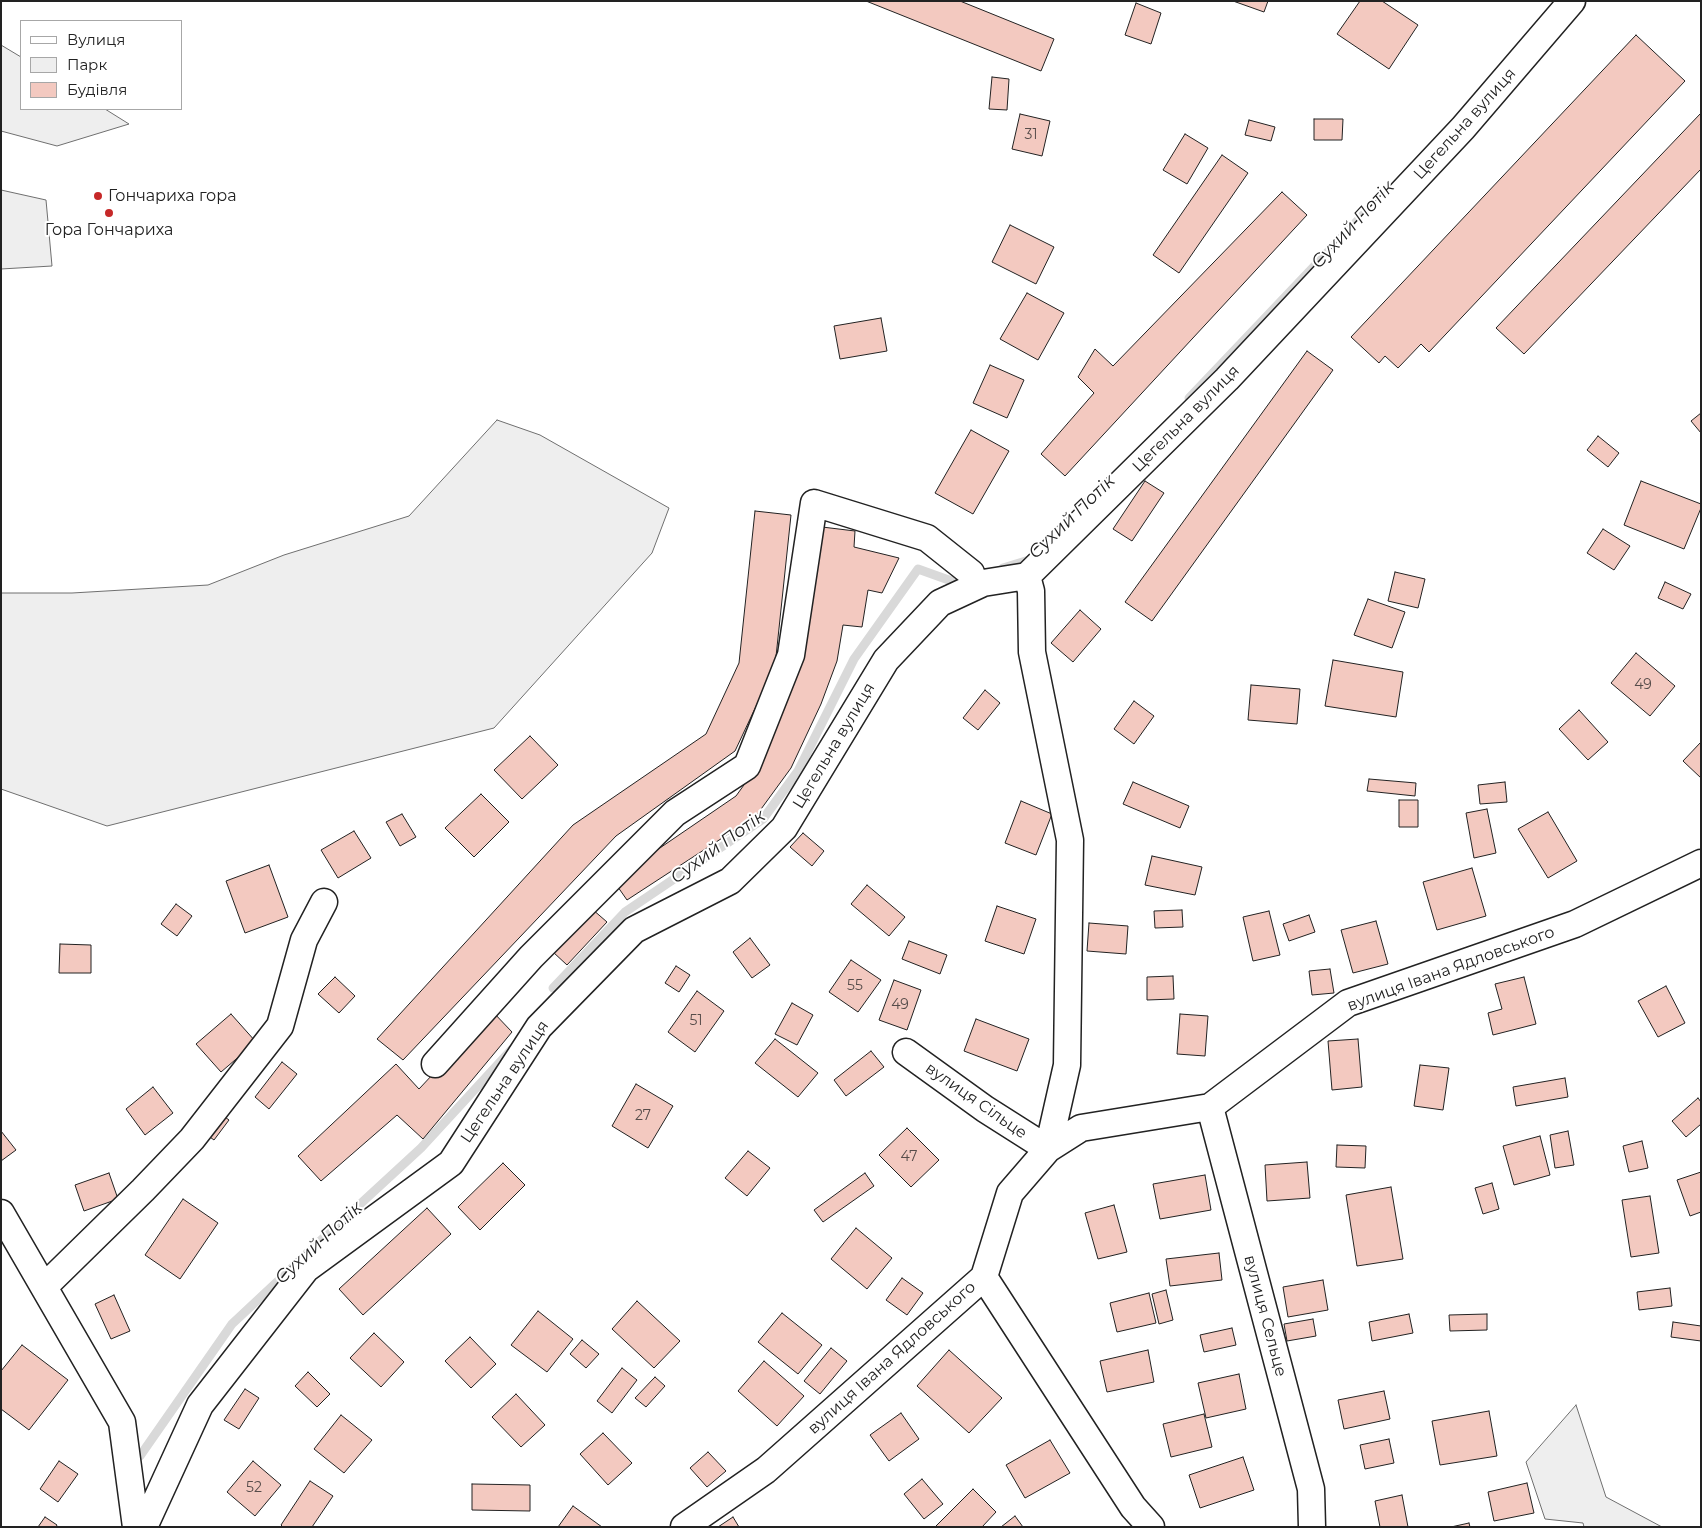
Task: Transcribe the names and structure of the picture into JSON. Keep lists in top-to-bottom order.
{
  "streets": {
    "street": [
      "Цегельна вулиця",
      "вулиця Івана Ядловського",
      "вулиця Сільце",
      "вулиця Сельце"
    ]
  },
  "crossings": [
    ["Цегельна вулиця", "вулиця Івана Ядловського"],
    ["вулиця Івана Ядловського", "вулиця Сільце"],
    ["вулиця Івана Ядловського", "вулиця Сельце"]
  ],
  "water": ["Сухий Потік"],
  "places": ["Гончариха гора", "Гора Гончариха"],
  "house_numbers": [
    "31",
    "49",
    "55",
    "49",
    "51",
    "27",
    "47",
    "52"
  ],
  "legend": ["Вулиця", "Парк", "Будівля"]
}
